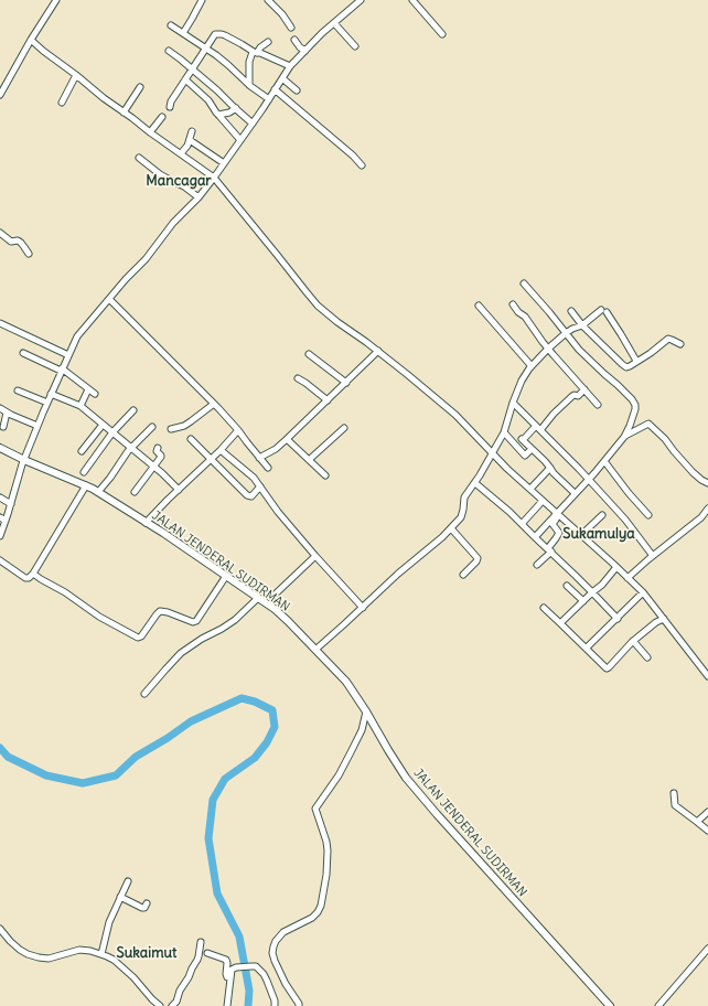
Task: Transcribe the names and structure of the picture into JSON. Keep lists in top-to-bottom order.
{
  "streets": {
    "main road": ["JALAN JENDERAL SUDIRMAN"]
  },
  "districts": ["Mancagar", "Sukamulya", "Sukaimut"]
}
